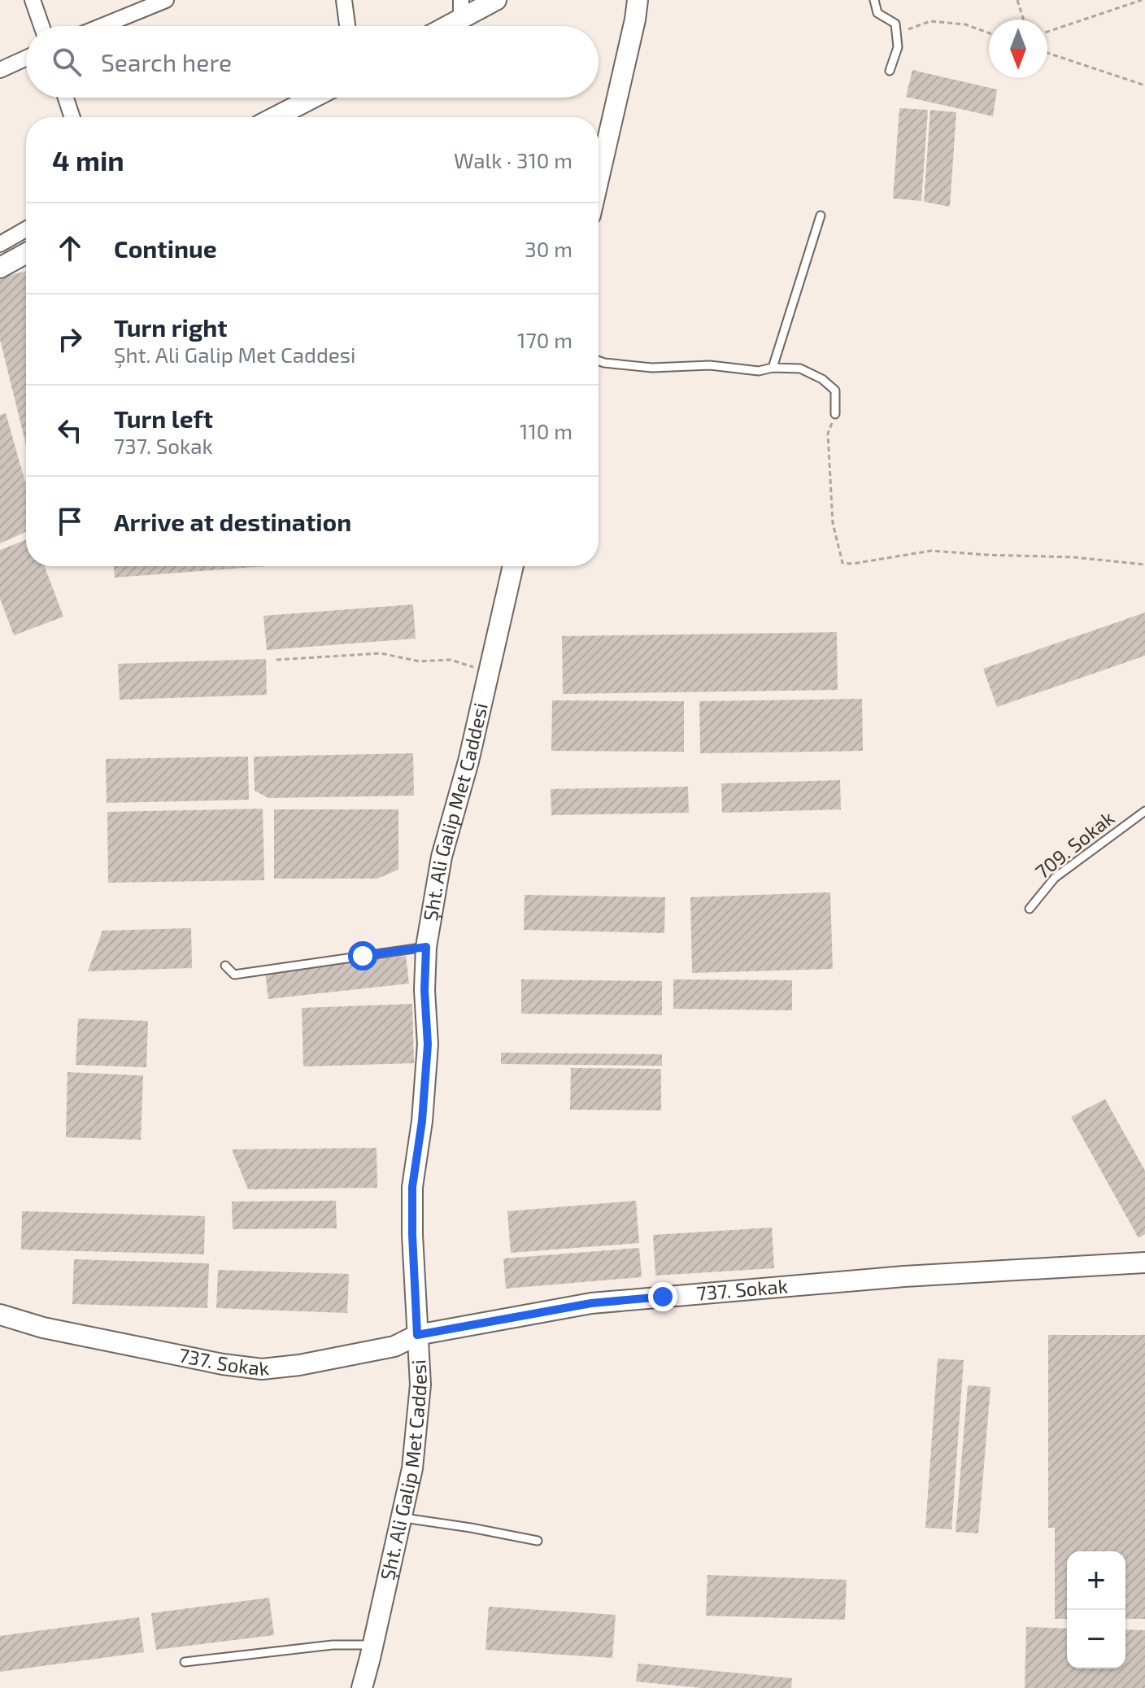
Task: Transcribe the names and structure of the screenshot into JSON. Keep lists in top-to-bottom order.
{
  "streets": {
    "street": ["Şht. Ali Galip Met Caddesi", "737. Sokak"],
    "lane": ["709. Sokak"]
  },
  "crossings": [
    ["Şht. Ali Galip Met Caddesi", "737. Sokak"]
  ],
  "north": "bottom",
  "page": {
    "search": "Search here",
    "heading": ["4 min", "Walk · 310 m"],
    "list": [
      ["Continue", "30 m"],
      ["Turn right", "Şht. Ali Galip Met Caddesi", "170 m"],
      ["Turn left", "737. Sokak", "110 m"],
      "Arrive at destination"
    ],
    "map_buttons": ["+", "−"]
  }
}
